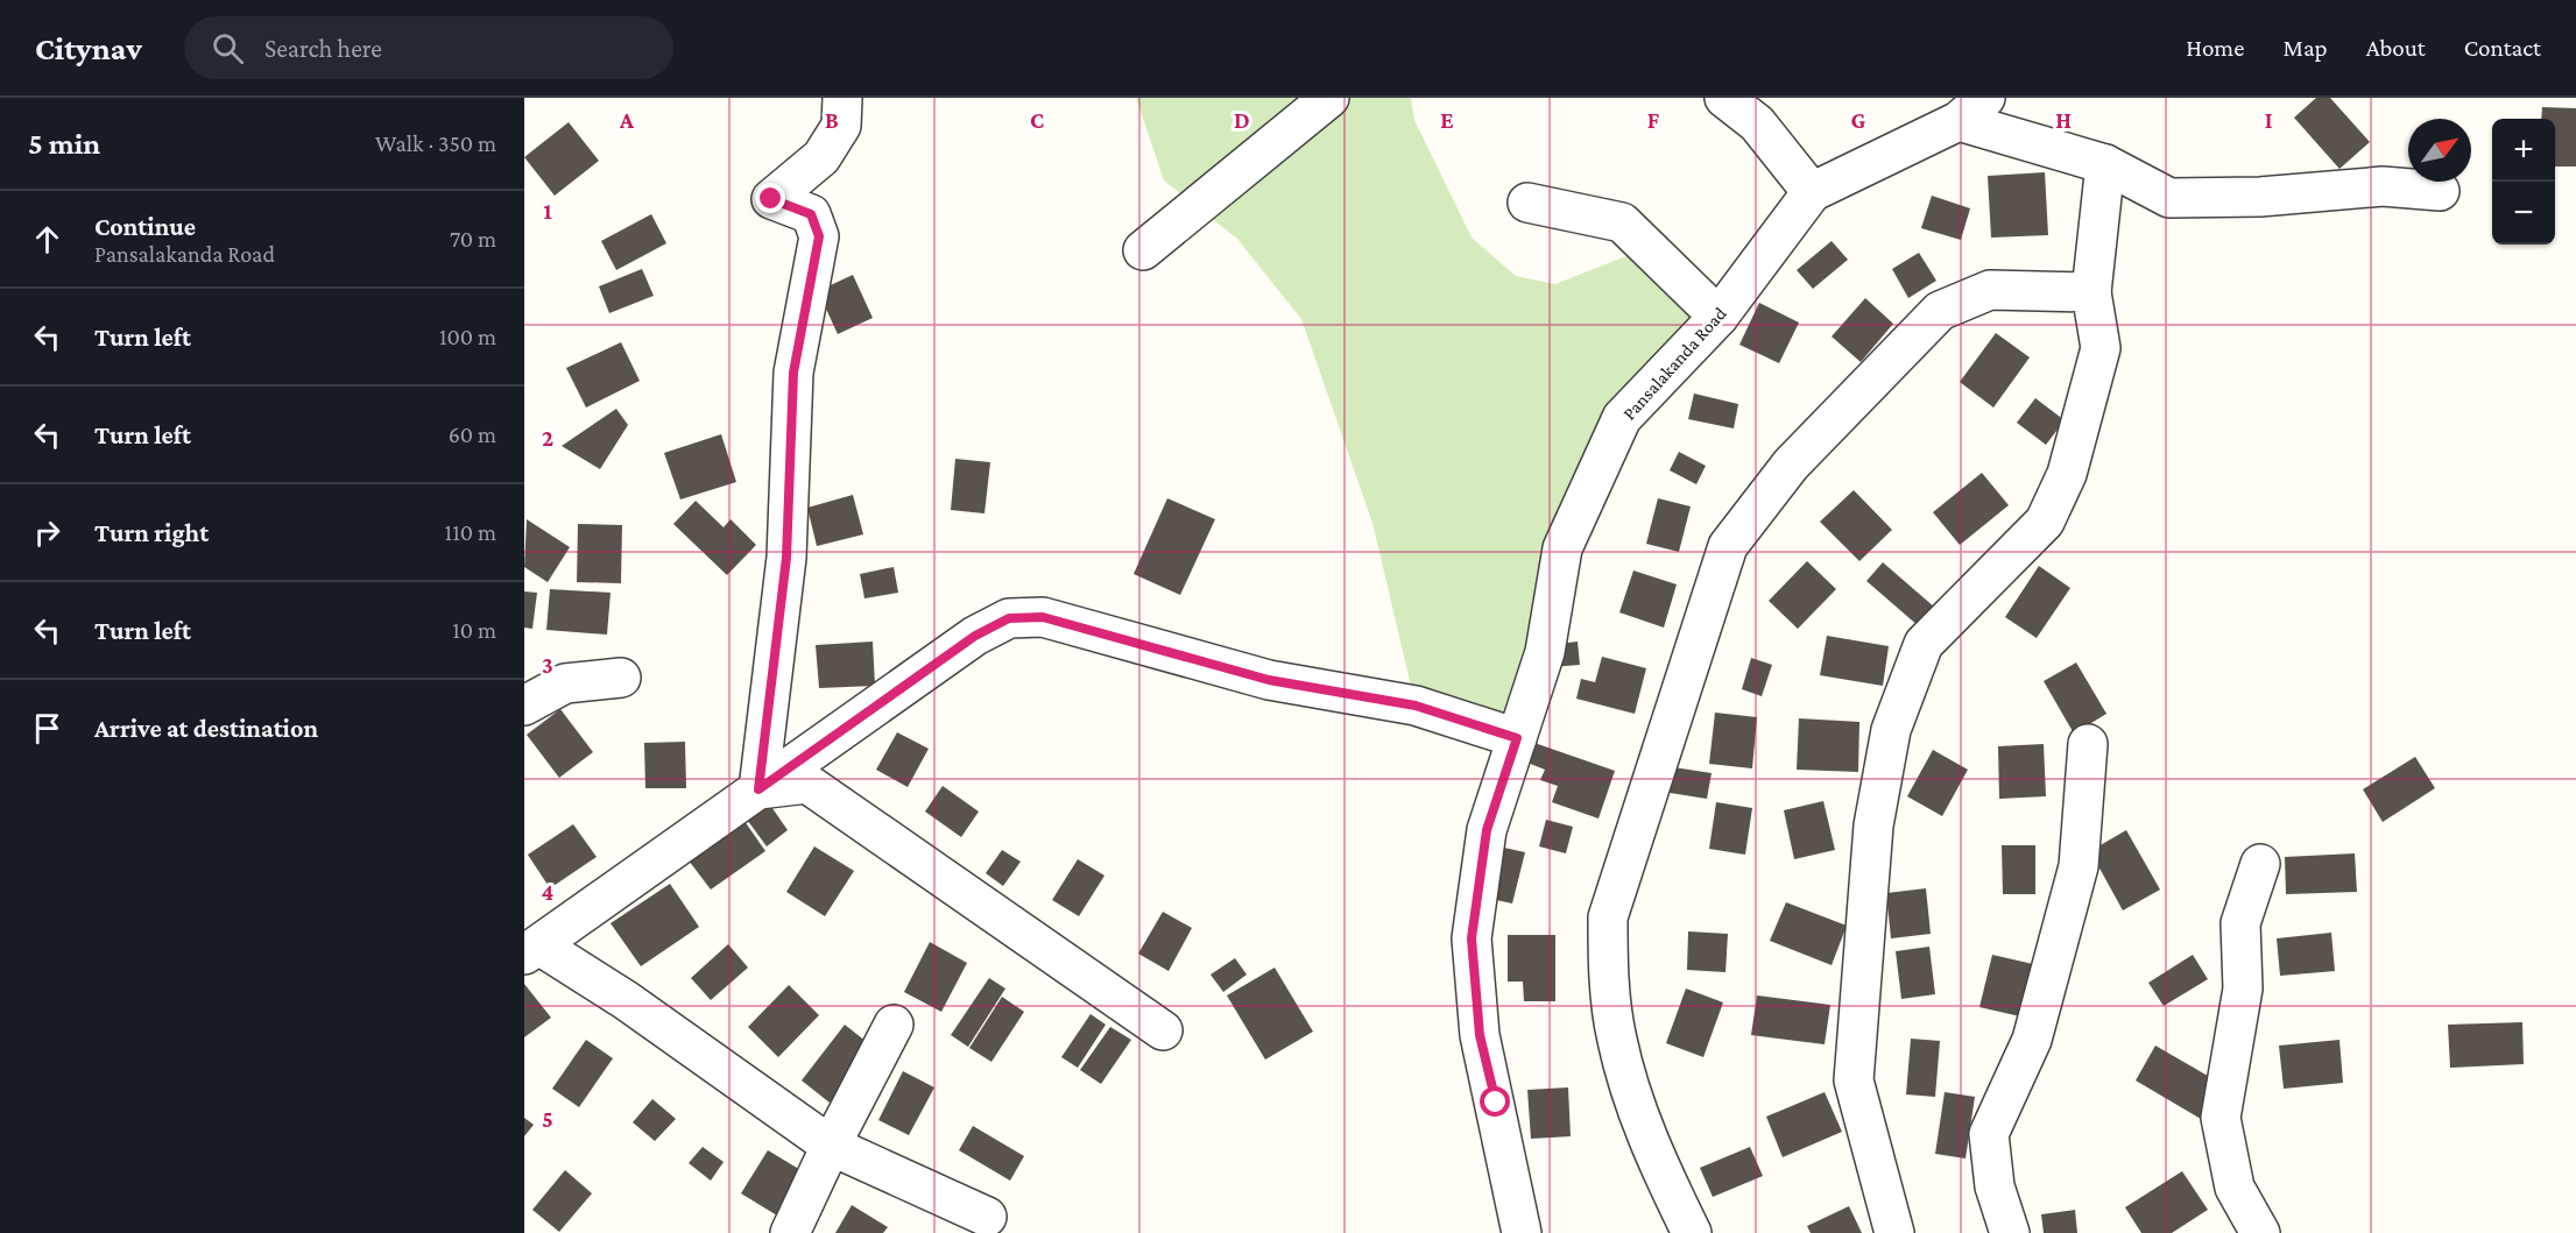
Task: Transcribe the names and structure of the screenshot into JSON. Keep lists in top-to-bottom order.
{
  "streets": {
    "street": ["Pansalakanda Road"]
  },
  "north": "top right",
  "page": {
    "header": "Citynav",
    "search": "Search here",
    "nav": [
      "Home",
      "Map",
      "About",
      "Contact"
    ],
    "heading": ["5 min", "Walk · 350 m"],
    "map_buttons": ["+", "−"],
    "list": [
      ["Continue", "Pansalakanda Road", "70 m"],
      ["Turn left", "100 m"],
      ["Turn left", "60 m"],
      ["Turn right", "110 m"],
      ["Turn left", "10 m"],
      "Arrive at destination"
    ]
  },
  "grid": {
    "columns": [
      "A",
      "B",
      "C",
      "D",
      "E",
      "F",
      "G",
      "H",
      "I"
    ],
    "rows": [
      "1",
      "2",
      "3",
      "4",
      "5"
    ]
  }
}
